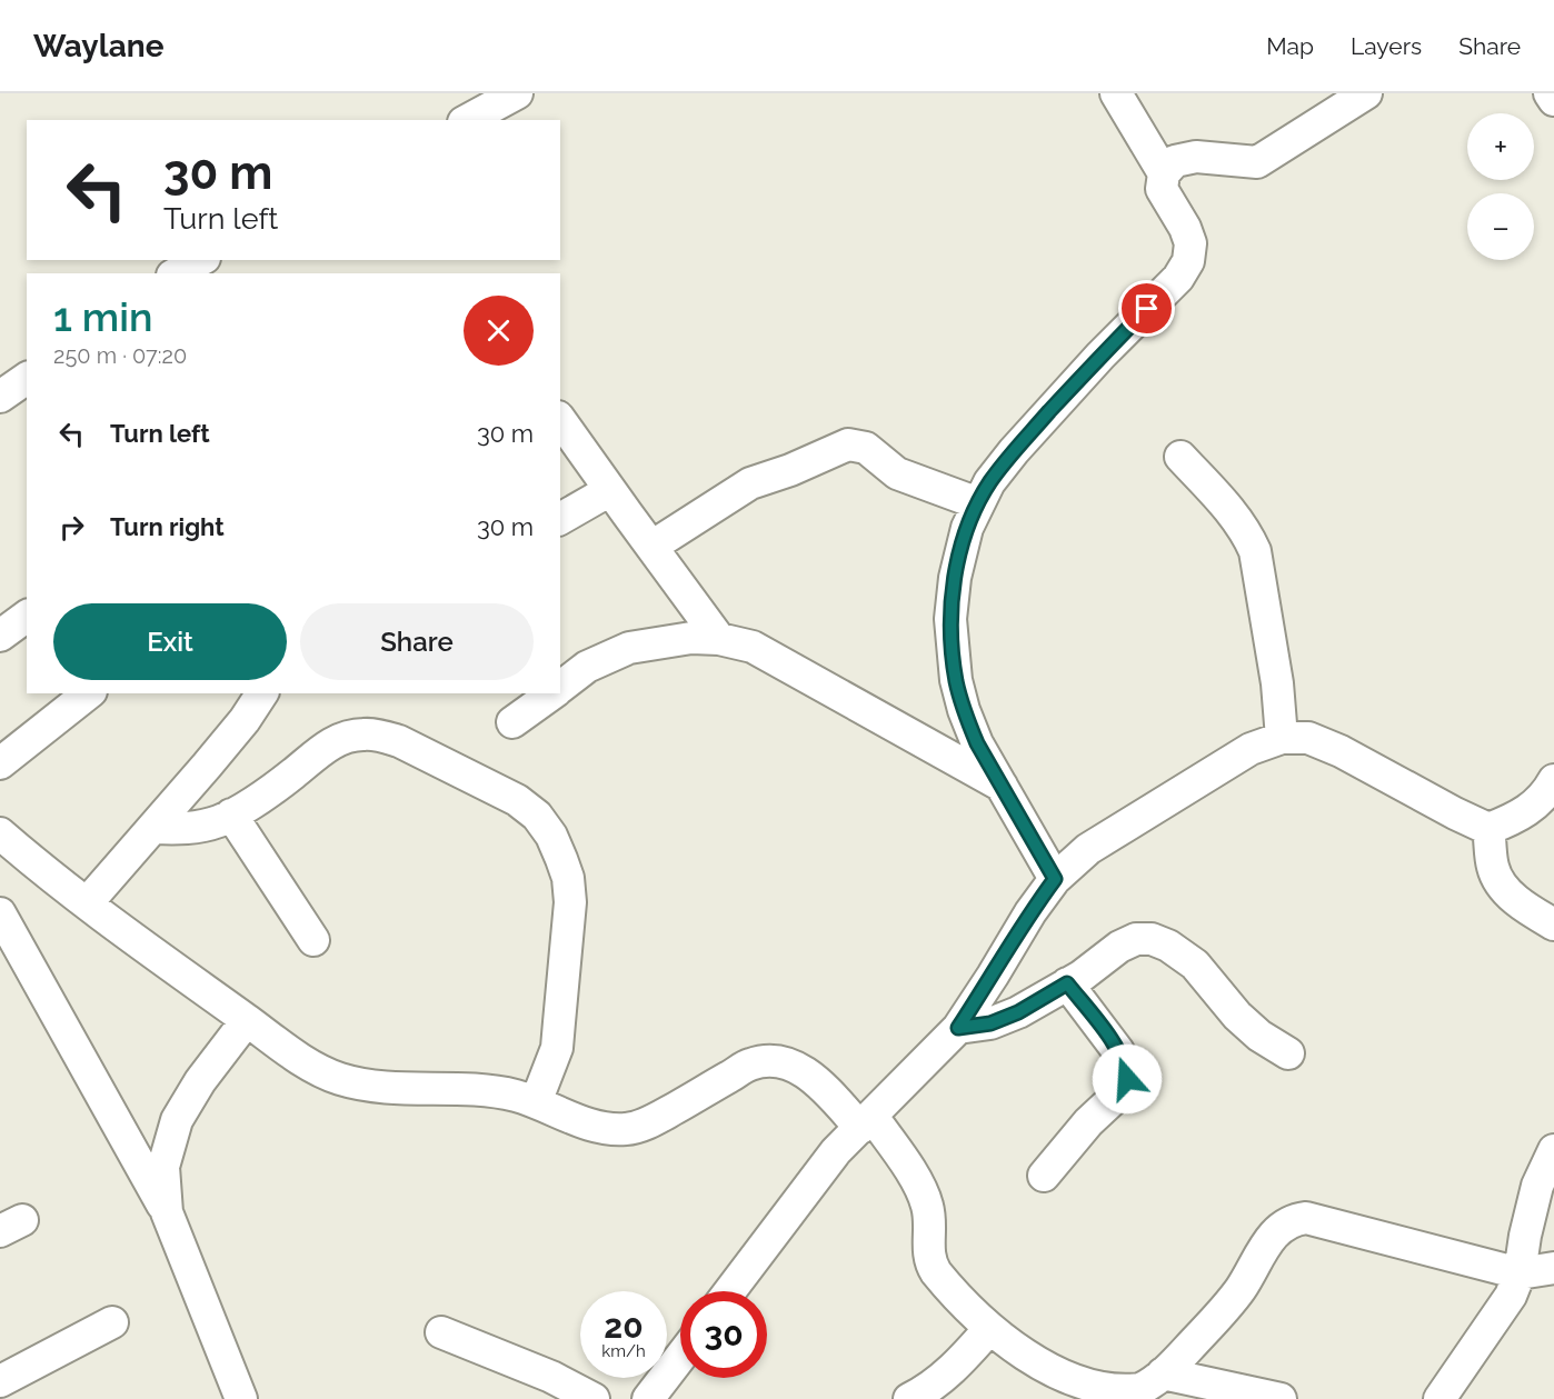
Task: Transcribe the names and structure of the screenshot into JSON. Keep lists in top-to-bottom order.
{
  "page": {
    "header": "Waylane",
    "nav": ["Map", "Layers", "Share"],
    "map_buttons": ["+", "−"],
    "turn": ["30 m", "Turn left"],
    "heading": ["1 min", "250 m · 07:20"],
    "list": [
      {
        "name": "Turn left",
        "value": "30 m"
      },
      {
        "name": "Turn right",
        "value": "30 m"
      }
    ],
    "buttons": ["Exit", "Share"],
    "speed": "20 km/h",
    "limit": "30"
  }
}
